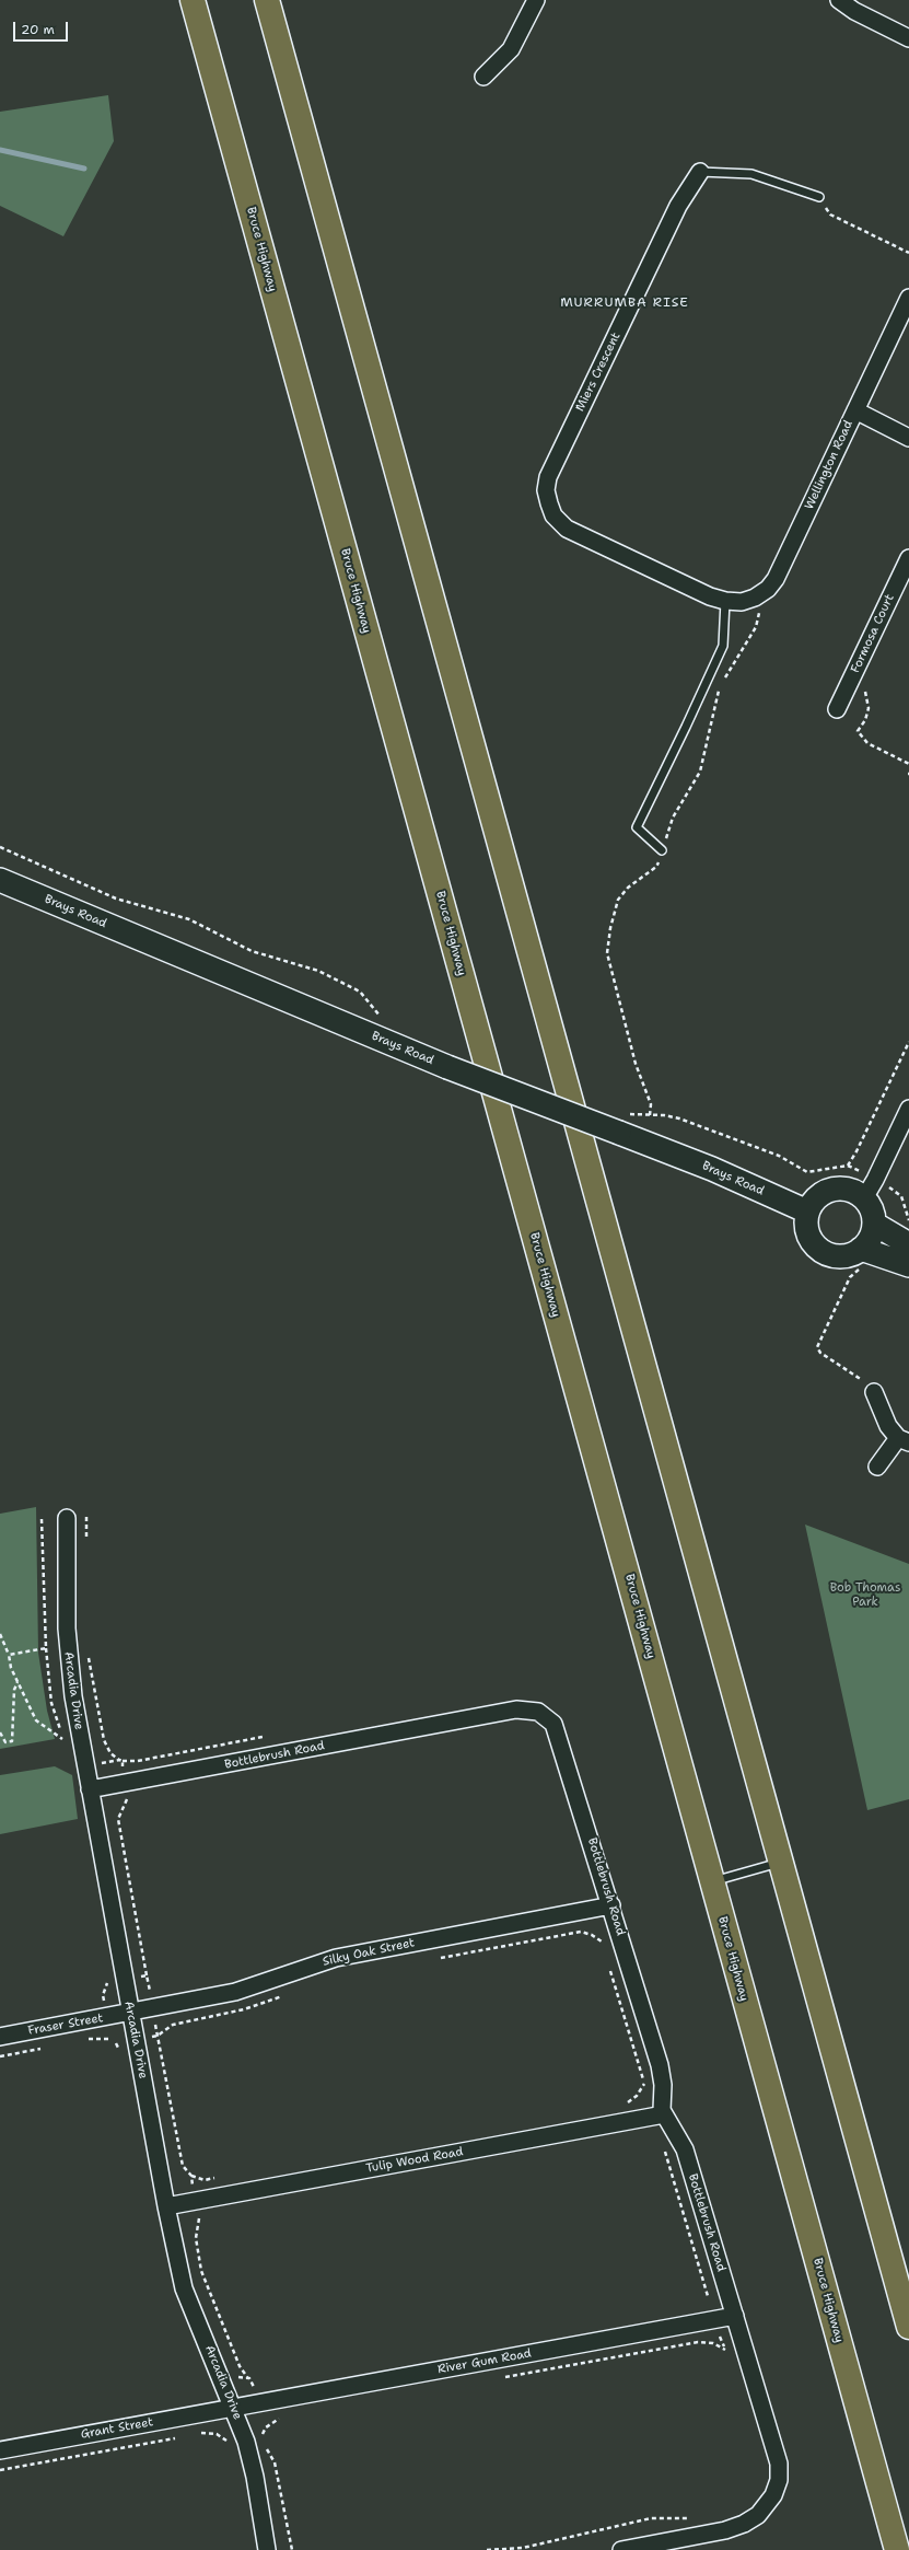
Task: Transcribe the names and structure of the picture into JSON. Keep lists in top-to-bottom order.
{
  "streets": {
    "highway": ["Bruce Highway"],
    "main road": ["Brays Road"],
    "street": [
      "Miers Crescent",
      "Wellington Road",
      "Formosa Court",
      "Arcadia Drive",
      "Bottlebrush Road",
      "Silky Oak Street",
      "Fraser Street",
      "Tulip Wood Road",
      "River Gum Road",
      "Grant Street"
    ]
  },
  "crossings": [
    ["Miers Crescent", "Wellington Road"],
    ["Arcadia Drive", "Bottlebrush Road"],
    ["Arcadia Drive", "Silky Oak Street"],
    ["Arcadia Drive", "Fraser Street"],
    ["Arcadia Drive", "Tulip Wood Road"],
    ["Arcadia Drive", "River Gum Road"],
    ["Arcadia Drive", "Grant Street"],
    ["Bottlebrush Road", "Silky Oak Street"],
    ["Bottlebrush Road", "Tulip Wood Road"],
    ["Bottlebrush Road", "River Gum Road"],
    ["Silky Oak Street", "Fraser Street"],
    ["River Gum Road", "Grant Street"]
  ],
  "districts": ["MURRUMBA RISE"],
  "parks": ["Bob Thomas Park"],
  "scale_bar": "20 m"
}
